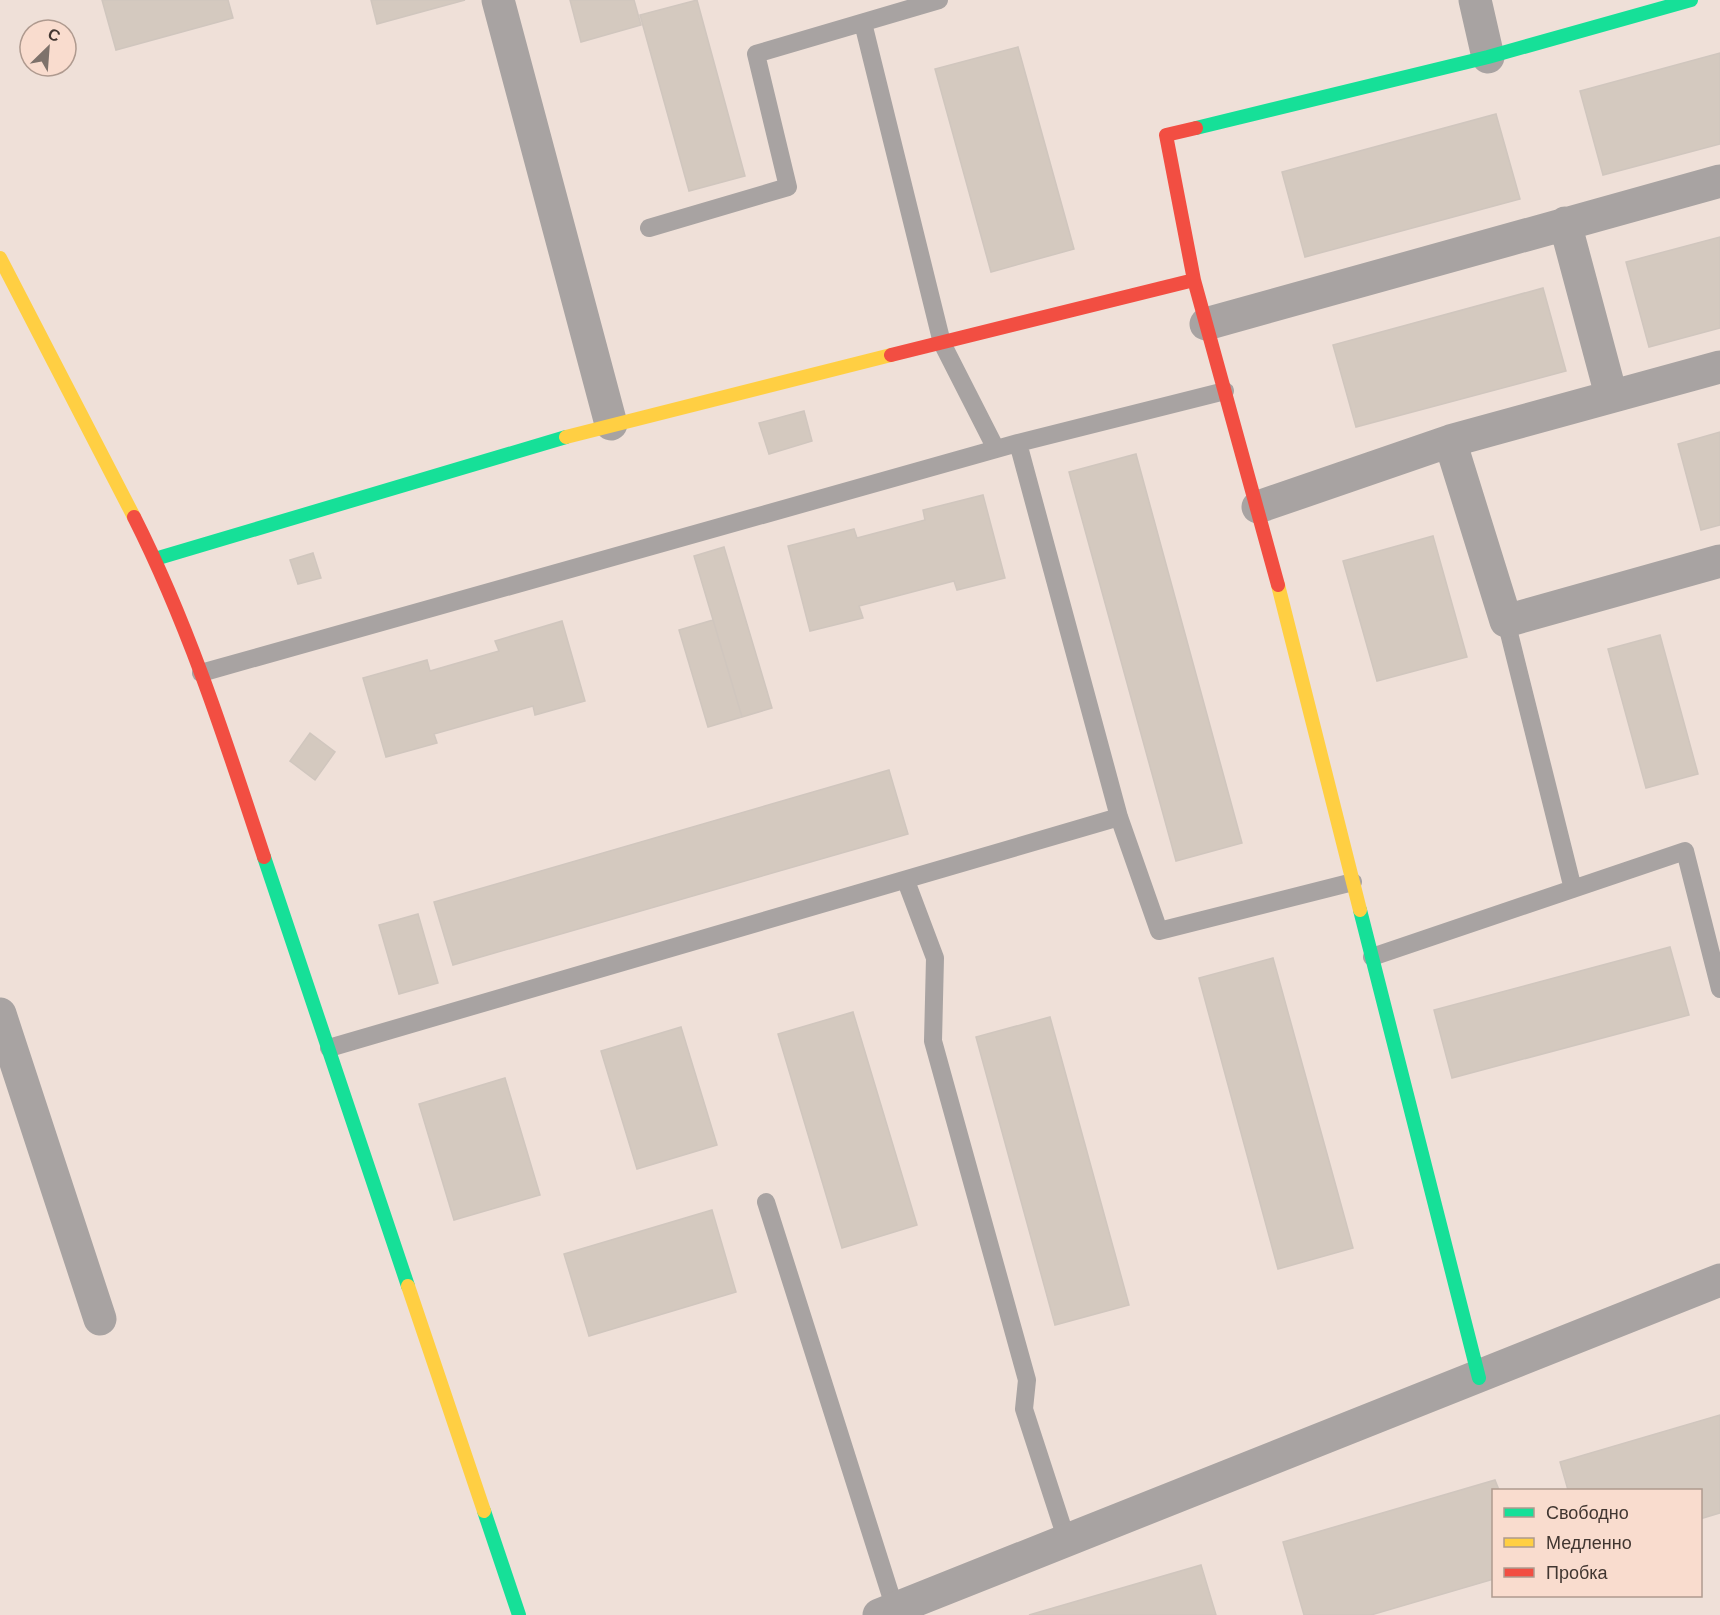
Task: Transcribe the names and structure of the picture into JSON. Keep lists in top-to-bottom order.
{
  "legend": ["Свободно", "Медленно", "Пробка"],
  "north": "top right"
}
